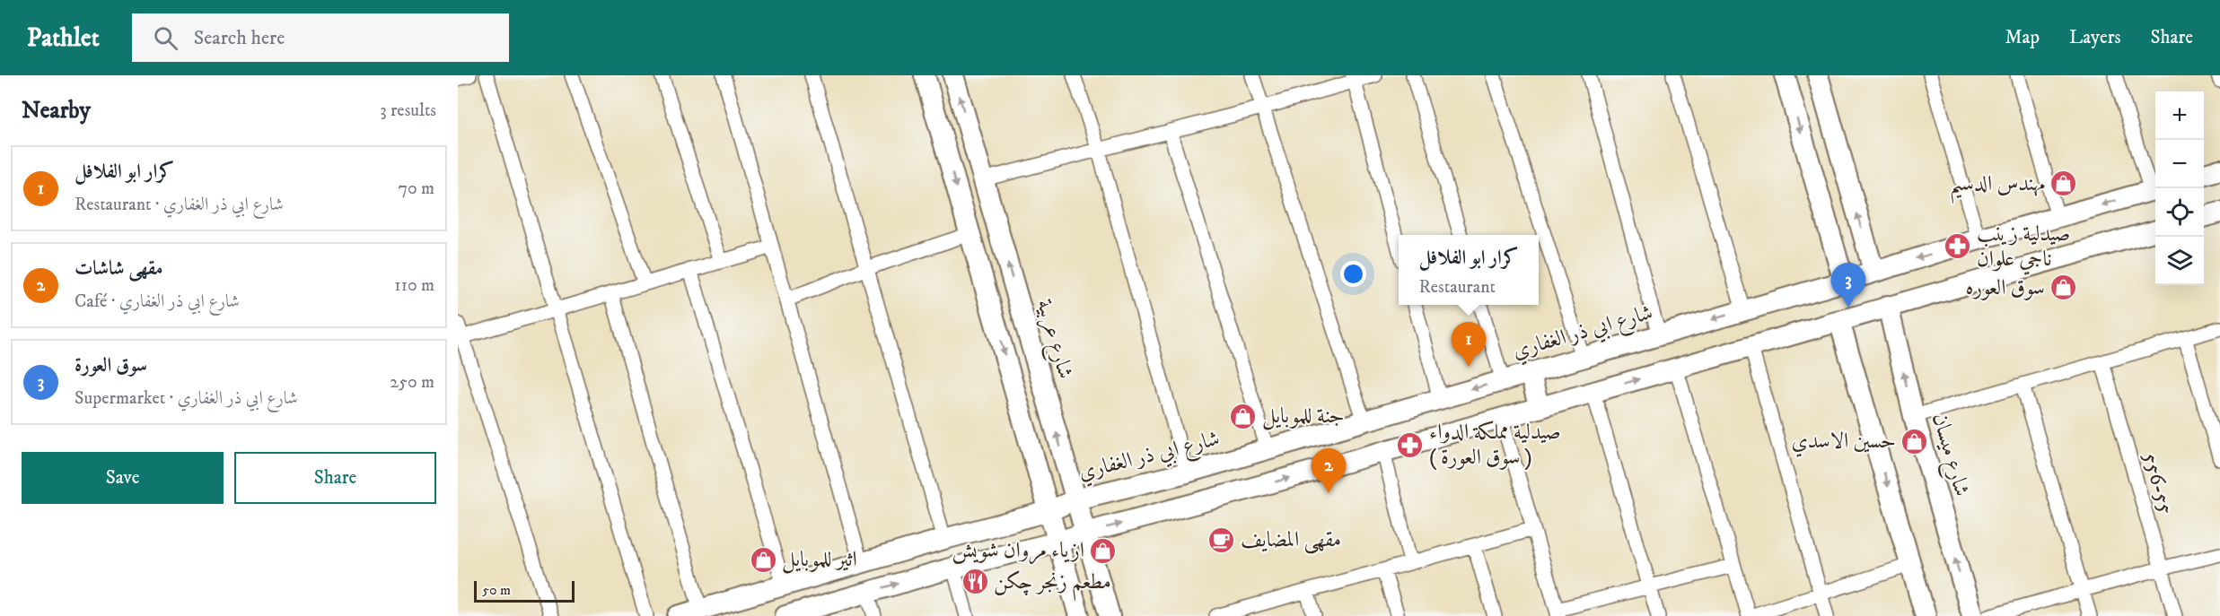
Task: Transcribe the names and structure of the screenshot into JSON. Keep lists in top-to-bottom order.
{
  "streets": {
    "main road": ["شارع ابي ذر الغفاري", "شارع عربية", "شارع ميسان"],
    "street": ["556-55"]
  },
  "crossings": [
    ["شارع ابي ذر الغفاري", "شارع عربية"]
  ],
  "places": {
    "shop": [
      "مهندس الدسيم",
      "سوق العوره",
      "جنة للموبايل",
      "حسين الاسدي",
      "ازياء مروان شويش",
      "اثير للموبايل"
    ],
    "pharmacy": ["صيدلية زينب ناجي علوان", "صيدلية مملكة الدواء ( سوق العورة )"],
    "cafe": ["مقهى المضايف"],
    "restaurant": ["مطعم زنجر چكن"]
  },
  "scale_bar": "50 m",
  "page": {
    "header": "Pathlet",
    "search": "Search here",
    "nav": ["Map", "Layers", "Share"],
    "heading": ["Nearby", "3 results"],
    "map_buttons": ["+", "−"],
    "list": [
      {
        "mark": "1",
        "name": "كرار ابو الفلافل",
        "note": "Restaurant · شارع ابي ذر الغفاري",
        "value": "70 m"
      },
      {
        "mark": "2",
        "name": "مقهى شاشات",
        "note": "Café · شارع ابي ذر الغفاري",
        "value": "110 m"
      },
      {
        "mark": "3",
        "name": "سوق العورة",
        "note": "Supermarket · شارع ابي ذر الغفاري",
        "value": "250 m"
      }
    ],
    "popup": ["كرار ابو الفلافل", "Restaurant"],
    "pins": ["3", "1", "2"],
    "buttons": ["Save", "Share"],
    "scale": "50 m"
  }
}
